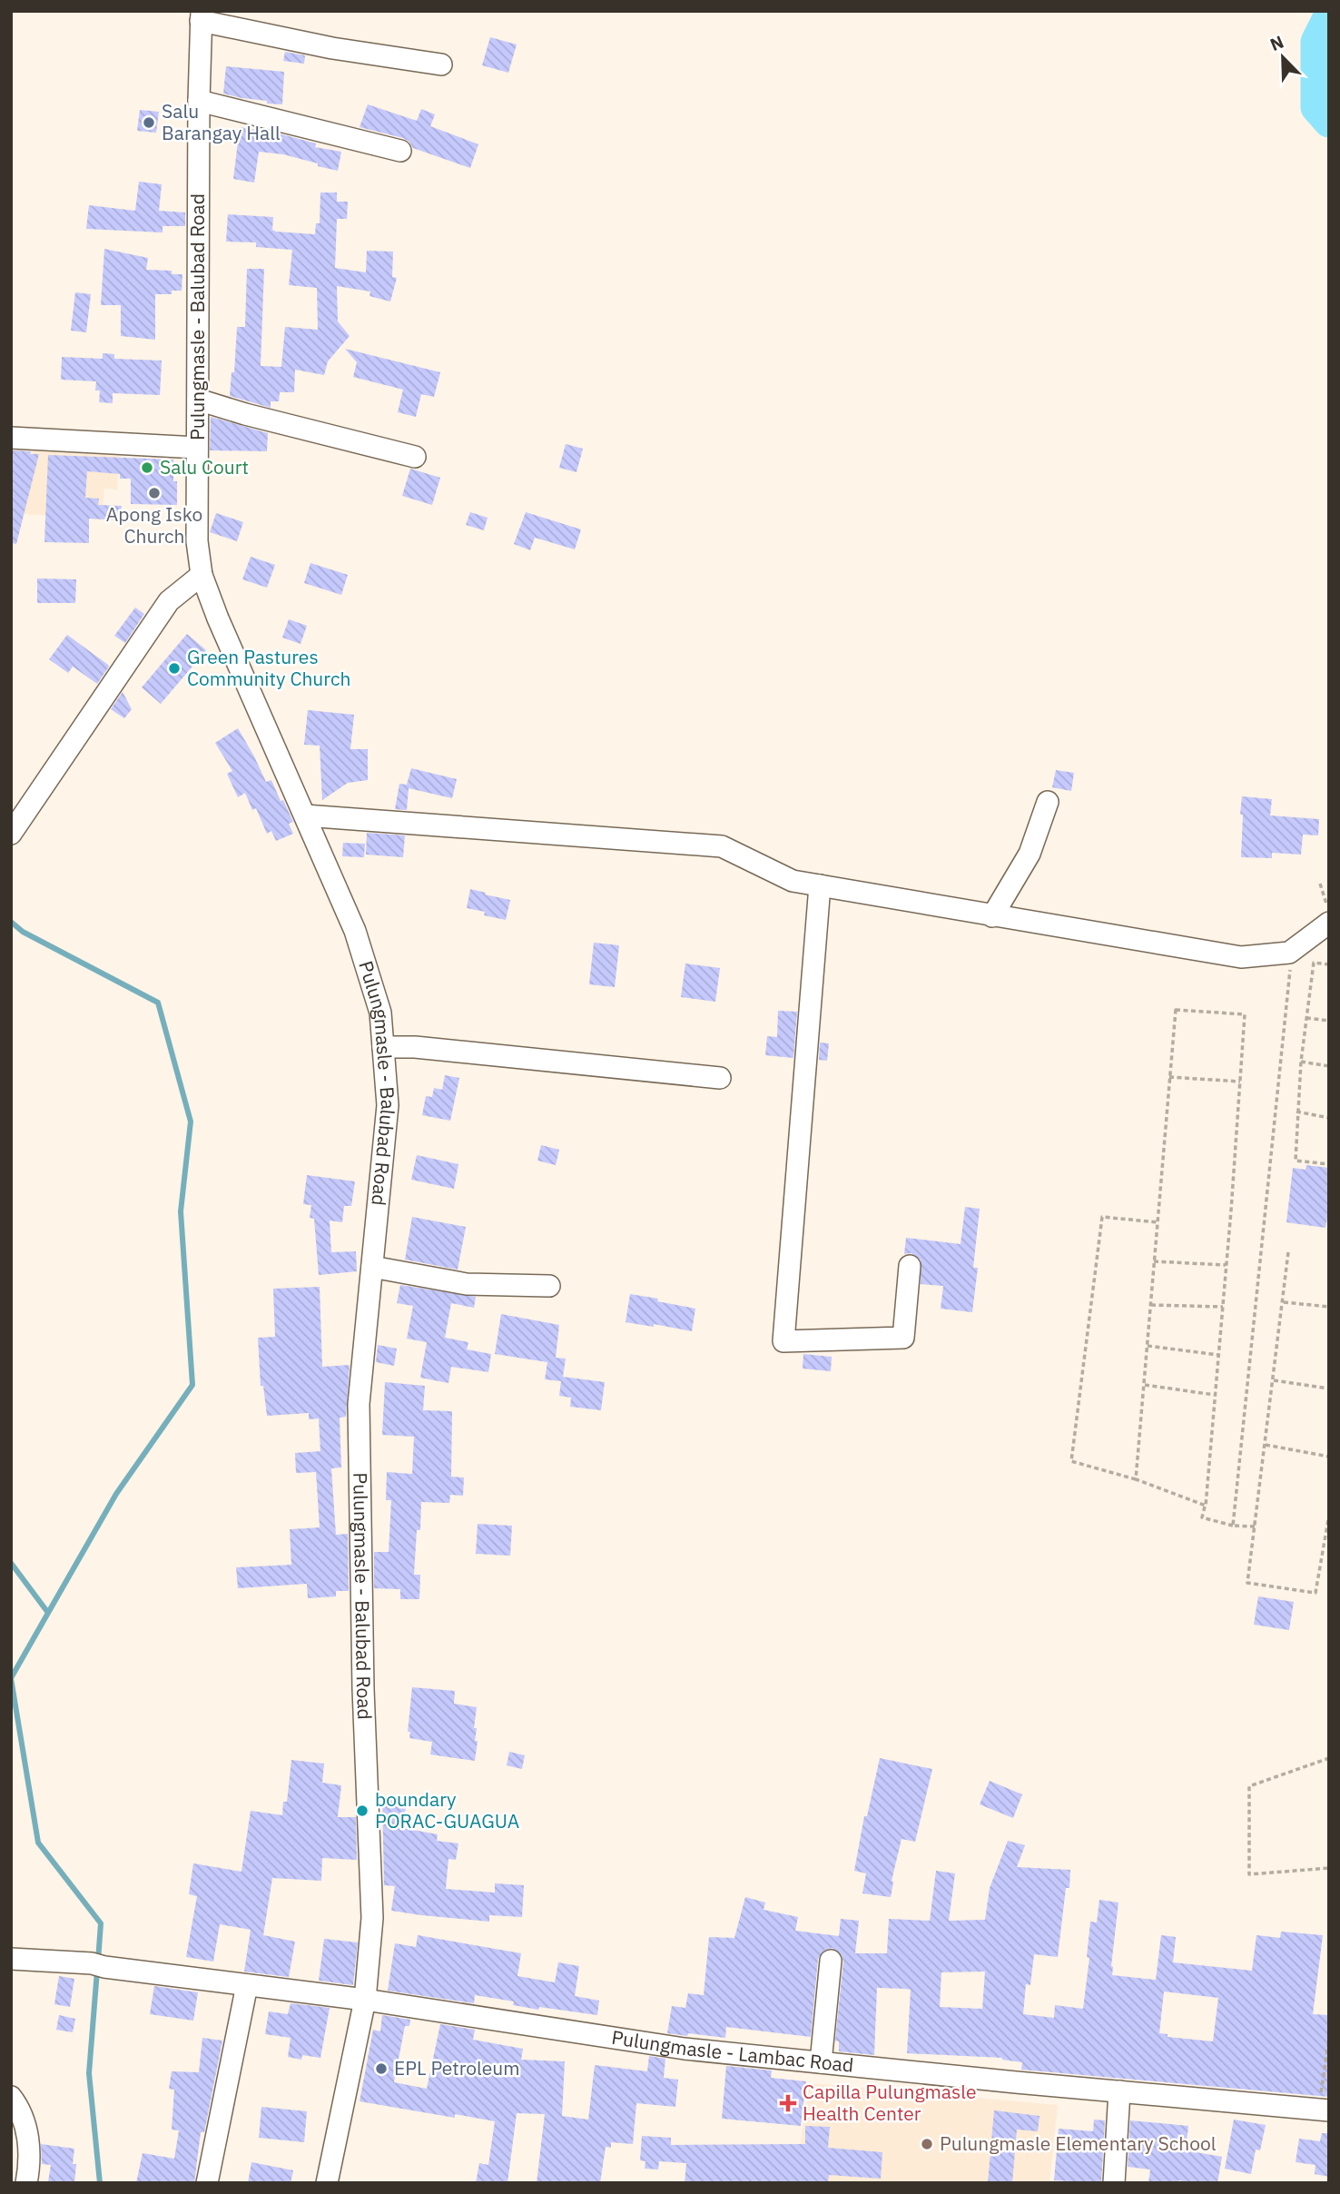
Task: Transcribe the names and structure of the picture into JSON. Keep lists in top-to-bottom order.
{
  "streets": {
    "street": ["Pulungmasle - Balubad Road", "Pulungmasle - Lambac Road"]
  },
  "crossings": [
    ["Pulungmasle - Balubad Road", "Pulungmasle - Lambac Road"]
  ],
  "places": {
    "other": [
      "Salu Barangay Hall",
      "Salu Court",
      "Apong Isko Church",
      "Green Pastures Community Church",
      "boundary PORAC-GUAGUA",
      "EPL Petroleum",
      "Pulungmasle Elementary School"
    ],
    "health": ["Capilla Pulungmasle Health Center"]
  },
  "north": "top left"
}
